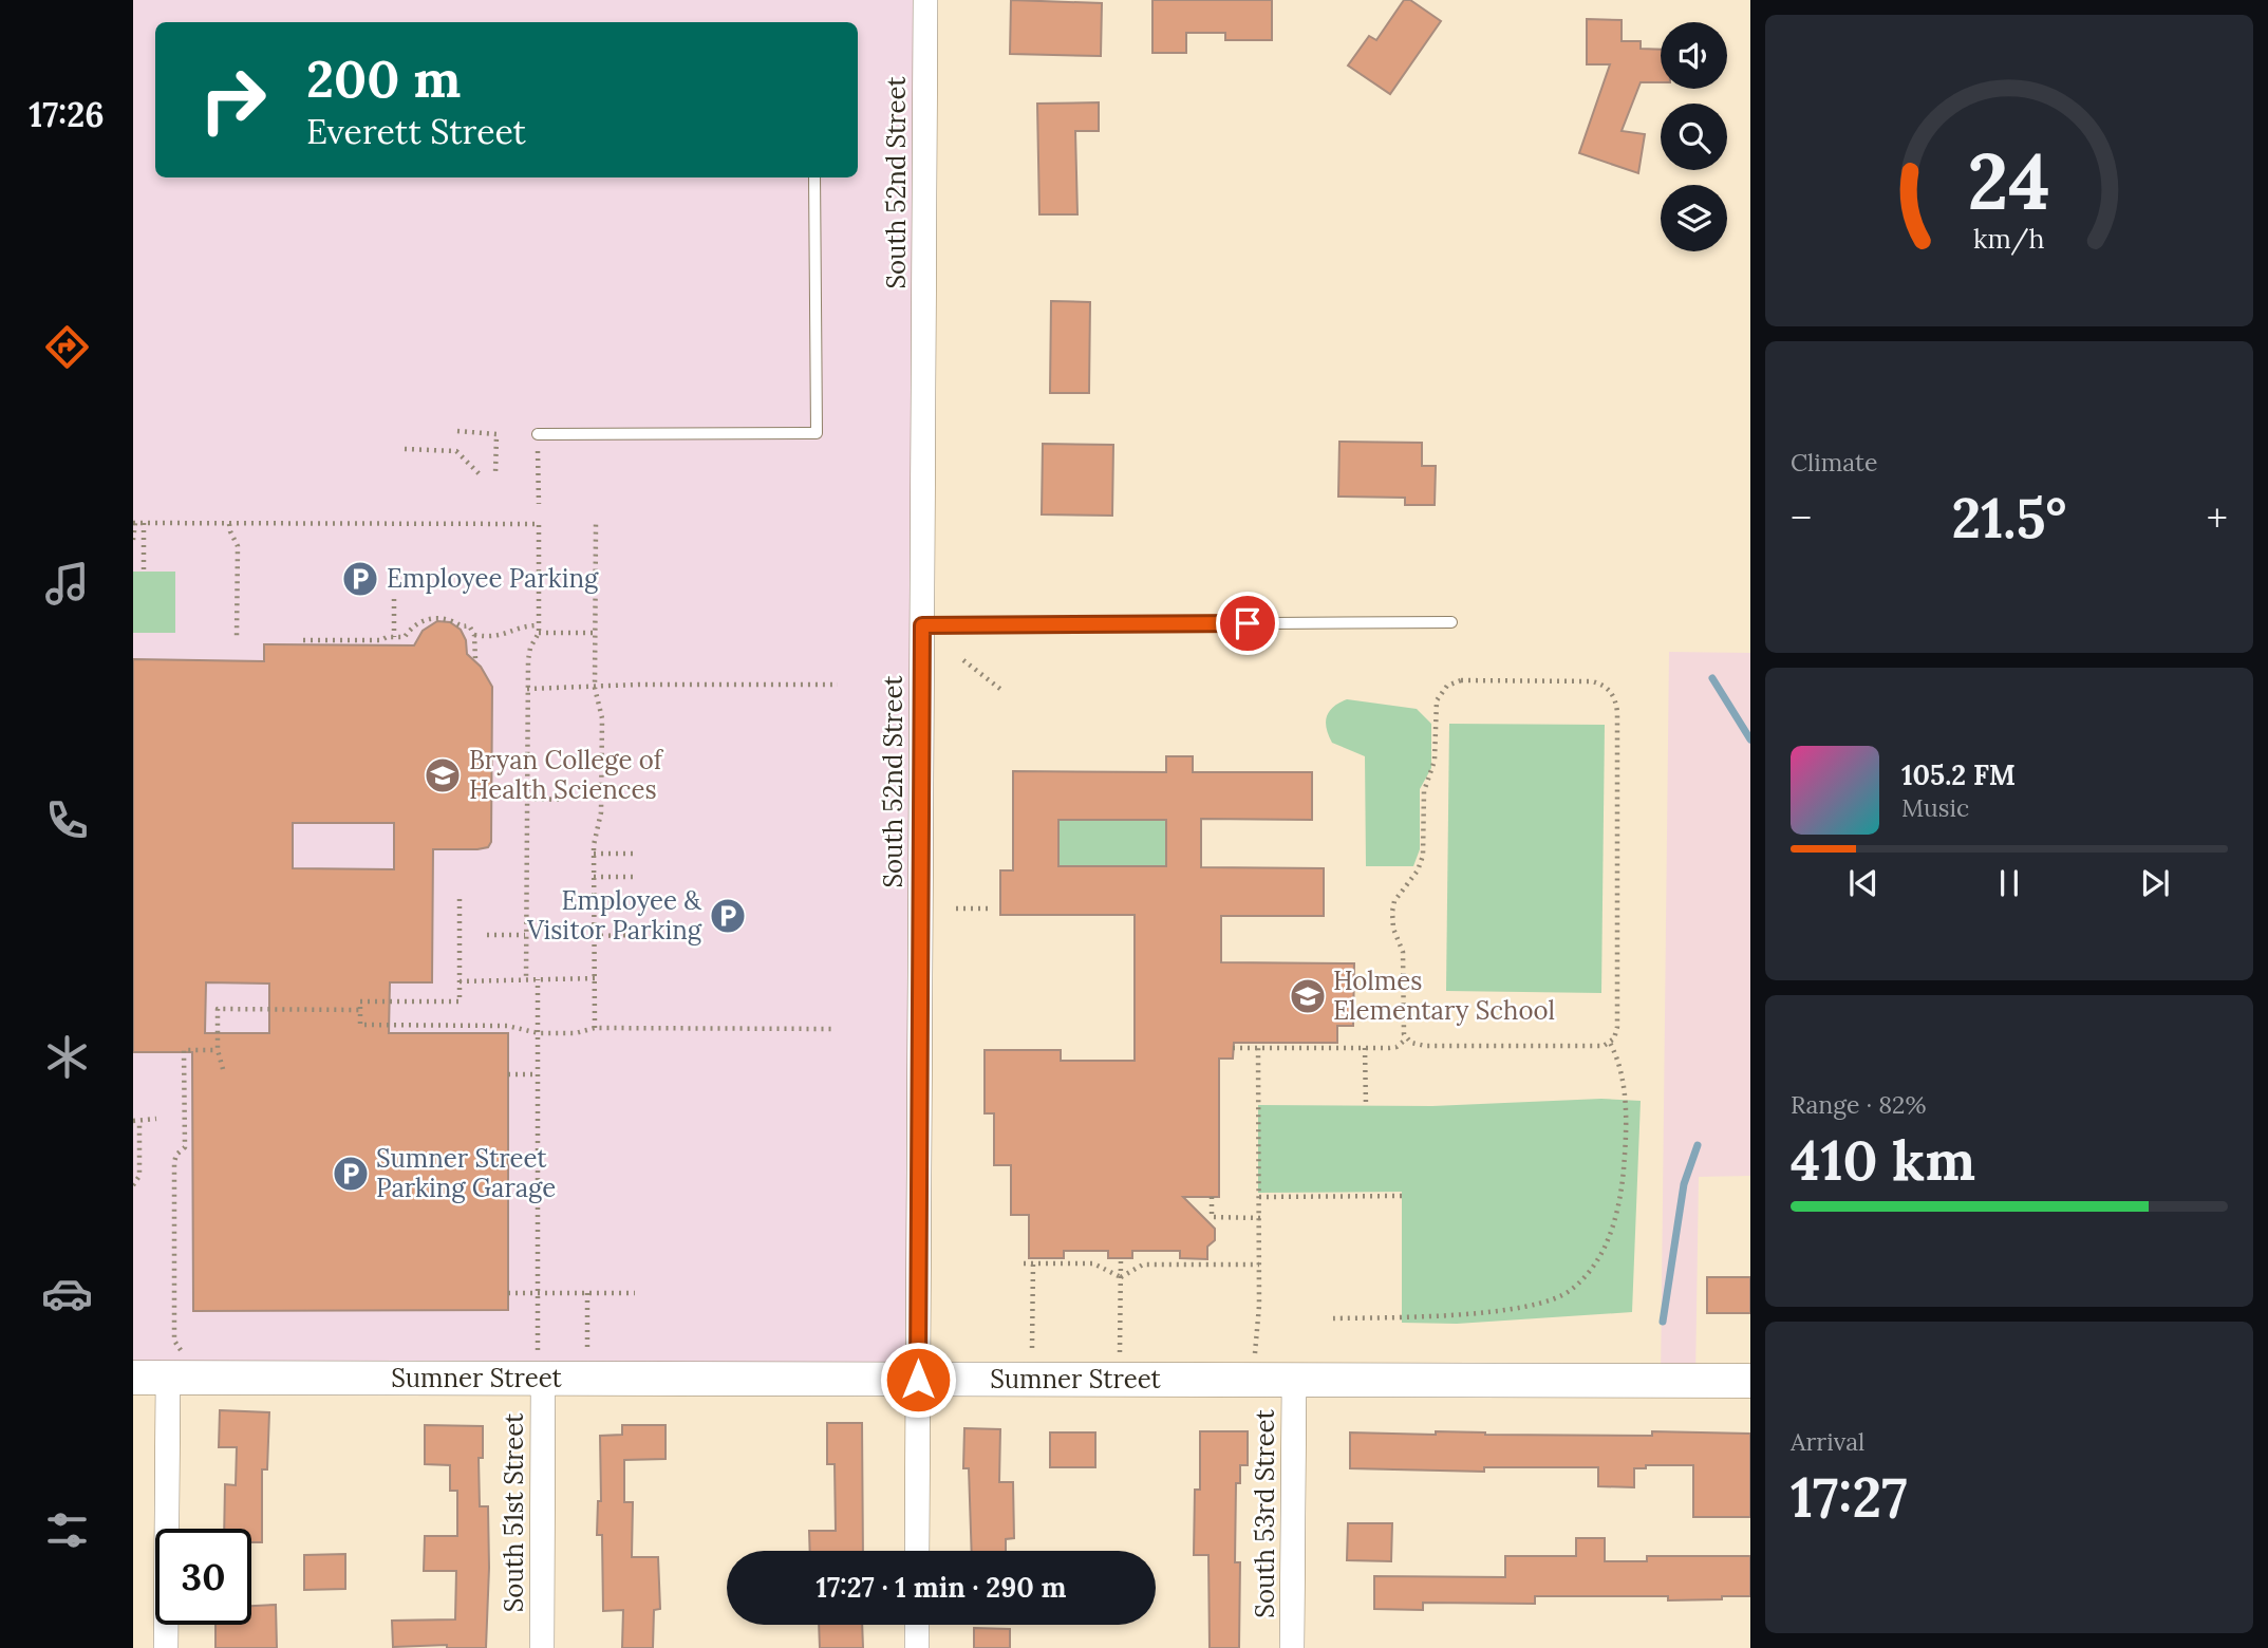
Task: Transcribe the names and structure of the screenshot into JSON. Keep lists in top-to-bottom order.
{
  "streets": {
    "street": [
      "South 52nd Street",
      "Sumner Street",
      "South 51st Street",
      "South 53rd Street"
    ]
  },
  "crossings": [
    ["South 52nd Street", "Sumner Street"],
    ["Sumner Street", "South 51st Street"],
    ["Sumner Street", "South 53rd Street"]
  ],
  "places": {
    "parking": ["Employee Parking", "Employee & Visitor Parking", "Sumner Street Parking Garage"],
    "school or university": ["Bryan College of Health Sciences", "Holmes Elementary School"]
  },
  "page": {
    "tabs": "17:26",
    "turn": ["200 m", "Everett Street"],
    "tile": [
      "Climate",
      ["Range · 82%", "410 km"],
      ["Arrival", "17:27"]
    ],
    "heat": ["−", "21.5°", "+"],
    "song": ["105.2 FM", "Music"],
    "limit": "30",
    "trip": "17:27 · 1 min · 290 m",
    "gauge": ["24", "km/h"]
  }
}
